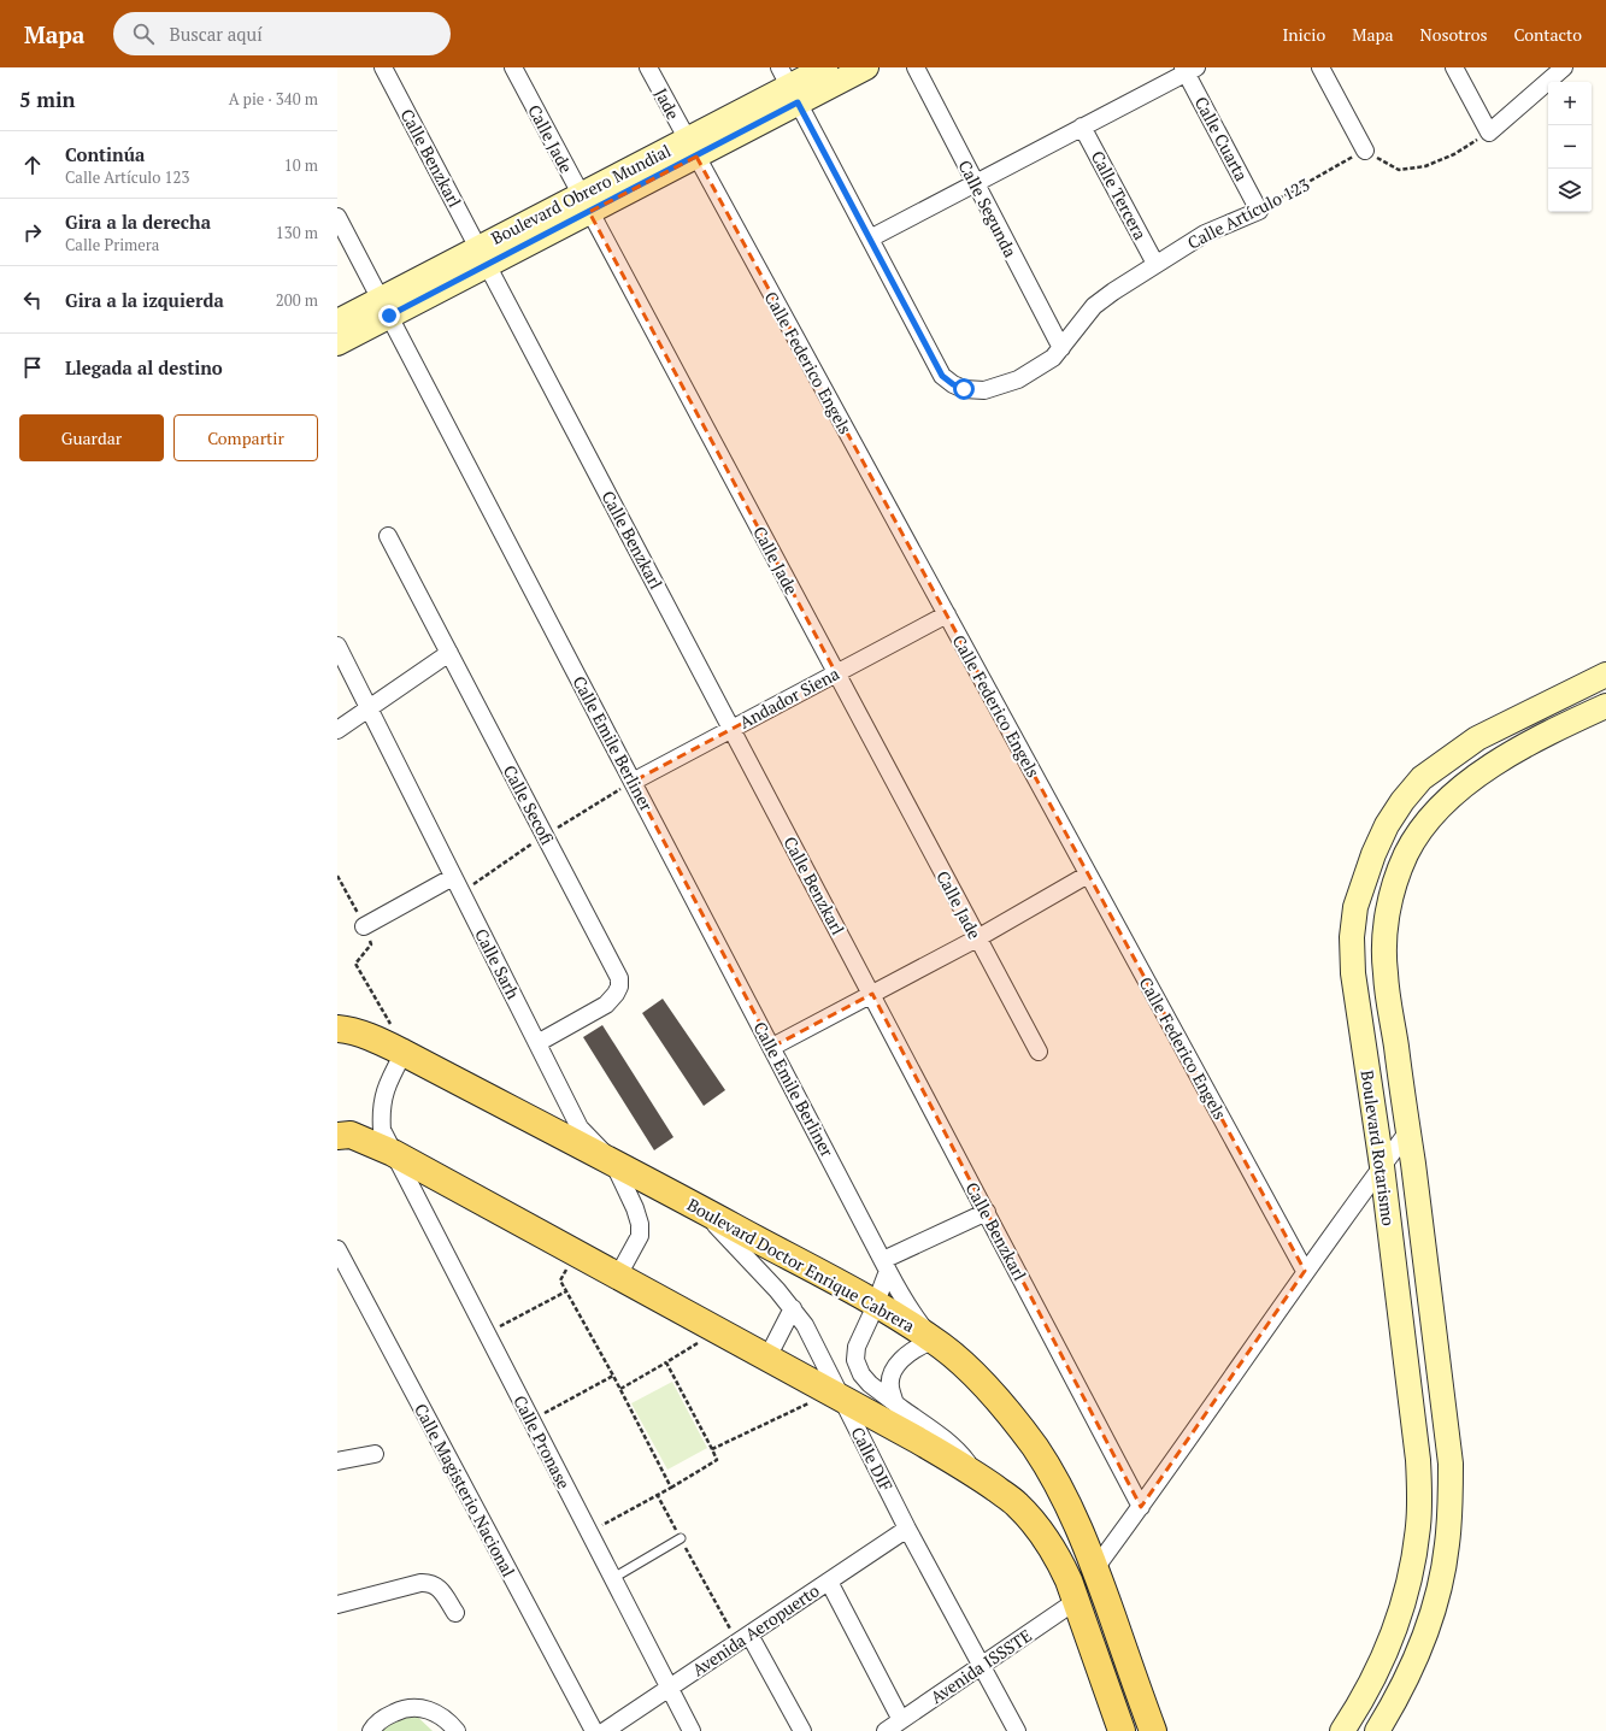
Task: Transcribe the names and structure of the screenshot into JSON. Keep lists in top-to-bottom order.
{
  "streets": {
    "main road": ["Boulevard Doctor Enrique Cabrera"],
    "street": [
      "Jade",
      "Calle Jade",
      "Calle Cuarta",
      "Calle Benzkarl",
      "Boulevard Obrero Mundial",
      "Calle Tercera",
      "Calle Segunda",
      "Calle Artículo 123",
      "Calle Federico Engels",
      "Andador Siena",
      "Calle Emile Berliner",
      "Calle Secofi",
      "Calle Sarh",
      "Boulevard Rotarismo",
      "Calle Pronase",
      "Calle DIF",
      "Calle Magisterio Nacional",
      "Avenida Aeropuerto",
      "Avenida ISSSTE"
    ]
  },
  "crossings": [
    ["Jade", "Boulevard Obrero Mundial"],
    ["Jade", "Calle Federico Engels"],
    ["Calle Jade", "Boulevard Obrero Mundial"],
    ["Calle Jade", "Andador Siena"],
    ["Calle Cuarta", "Calle Artículo 123"],
    ["Calle Benzkarl", "Boulevard Obrero Mundial"],
    ["Calle Benzkarl", "Andador Siena"],
    ["Boulevard Obrero Mundial", "Calle Federico Engels"],
    ["Boulevard Obrero Mundial", "Calle Emile Berliner"],
    ["Calle Tercera", "Calle Artículo 123"],
    ["Calle Segunda", "Calle Artículo 123"],
    ["Calle Federico Engels", "Andador Siena"],
    ["Andador Siena", "Calle Emile Berliner"],
    ["Calle Emile Berliner", "Boulevard Doctor Enrique Cabrera"],
    ["Calle Secofi", "Calle Sarh"],
    ["Calle Sarh", "Boulevard Doctor Enrique Cabrera"],
    ["Boulevard Doctor Enrique Cabrera", "Calle Pronase"],
    ["Boulevard Doctor Enrique Cabrera", "Calle DIF"],
    ["Calle Pronase", "Avenida Aeropuerto"],
    ["Calle DIF", "Avenida Aeropuerto"],
    ["Calle DIF", "Avenida ISSSTE"]
  ],
  "page": {
    "header": "Mapa",
    "search": "Buscar aquí",
    "nav": [
      "Inicio",
      "Mapa",
      "Nosotros",
      "Contacto"
    ],
    "heading": ["5 min", "A pie · 340 m"],
    "map_buttons": ["+", "−"],
    "list": [
      ["Continúa", "Calle Artículo 123", "10 m"],
      ["Gira a la derecha", "Calle Primera", "130 m"],
      ["Gira a la izquierda", "200 m"],
      "Llegada al destino"
    ],
    "buttons": ["Guardar", "Compartir"]
  }
}
